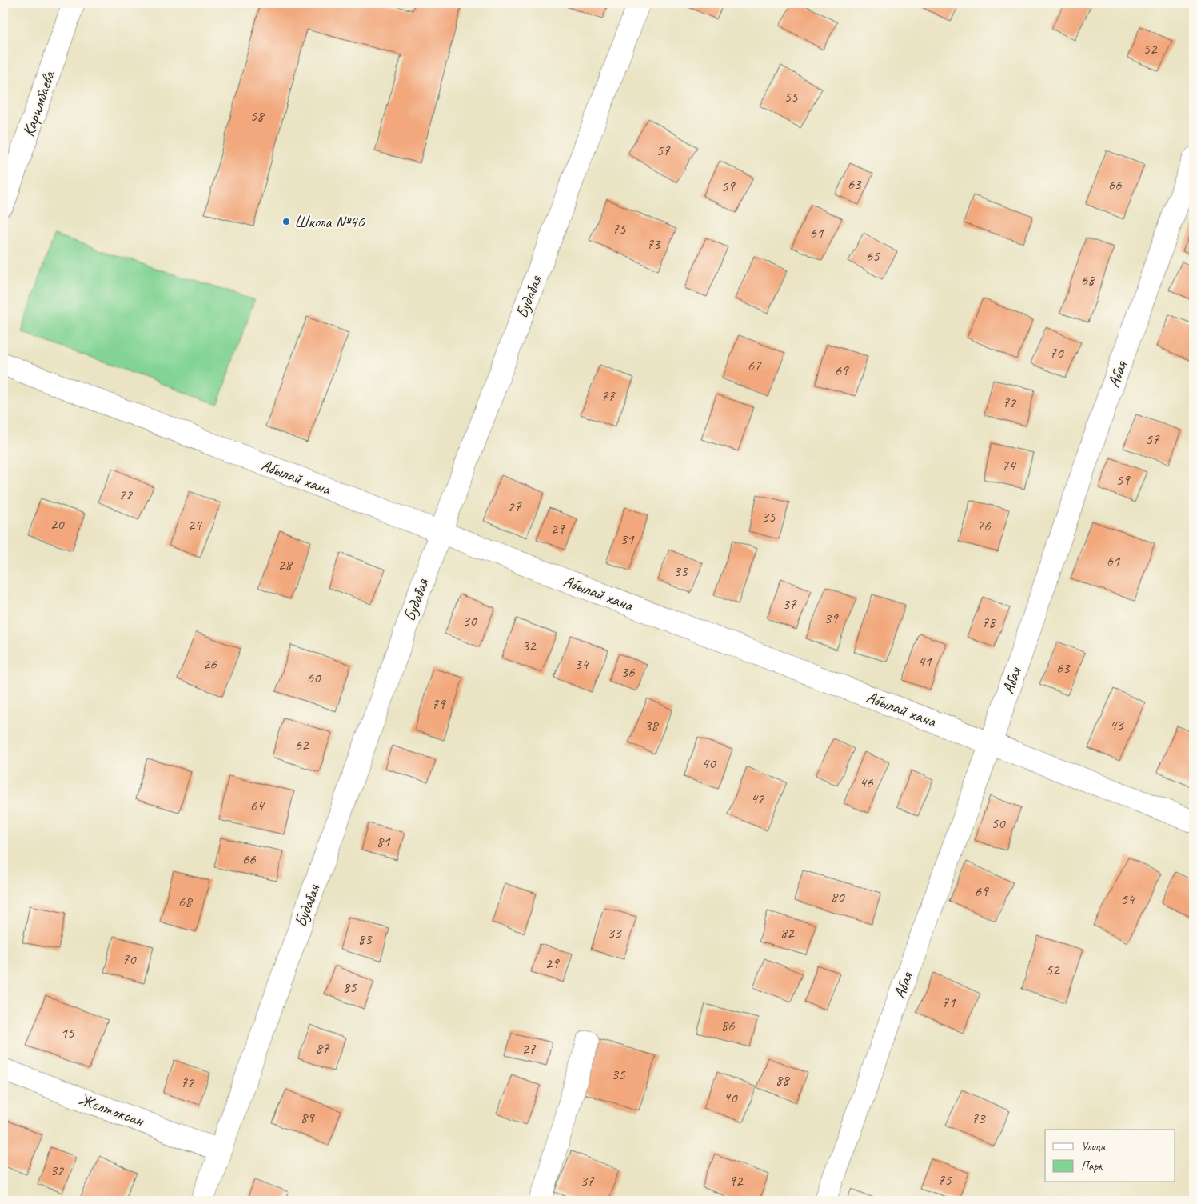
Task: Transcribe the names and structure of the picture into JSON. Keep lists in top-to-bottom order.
{
  "streets": {
    "street": [
      "Каримбаева",
      "Будабая",
      "Абая",
      "Абылай хана",
      "Желтоксан"
    ]
  },
  "crossings": [
    ["Будабая", "Абылай хана"],
    ["Будабая", "Желтоксан"],
    ["Абая", "Абылай хана"]
  ],
  "places": ["Школа №46"],
  "house_numbers": [
    "52",
    "55",
    "58",
    "57",
    "63",
    "66",
    "59",
    "75",
    "61",
    "73",
    "65",
    "68",
    "70",
    "67",
    "69",
    "77",
    "72",
    "57",
    "74",
    "59",
    "22",
    "27",
    "35",
    "20",
    "24",
    "76",
    "29",
    "31",
    "61",
    "28",
    "33",
    "37",
    "39",
    "30",
    "78",
    "32",
    "41",
    "26",
    "34",
    "63",
    "36",
    "60",
    "79",
    "43",
    "38",
    "62",
    "40",
    "46",
    "42",
    "64",
    "50",
    "81",
    "66",
    "69",
    "80",
    "54",
    "68",
    "33",
    "82",
    "83",
    "70",
    "29",
    "52",
    "85",
    "71",
    "86",
    "15",
    "87",
    "27",
    "35",
    "88",
    "72",
    "90",
    "89",
    "73",
    "32",
    "75",
    "37",
    "92"
  ],
  "legend": ["Улица", "Парк"]
}
